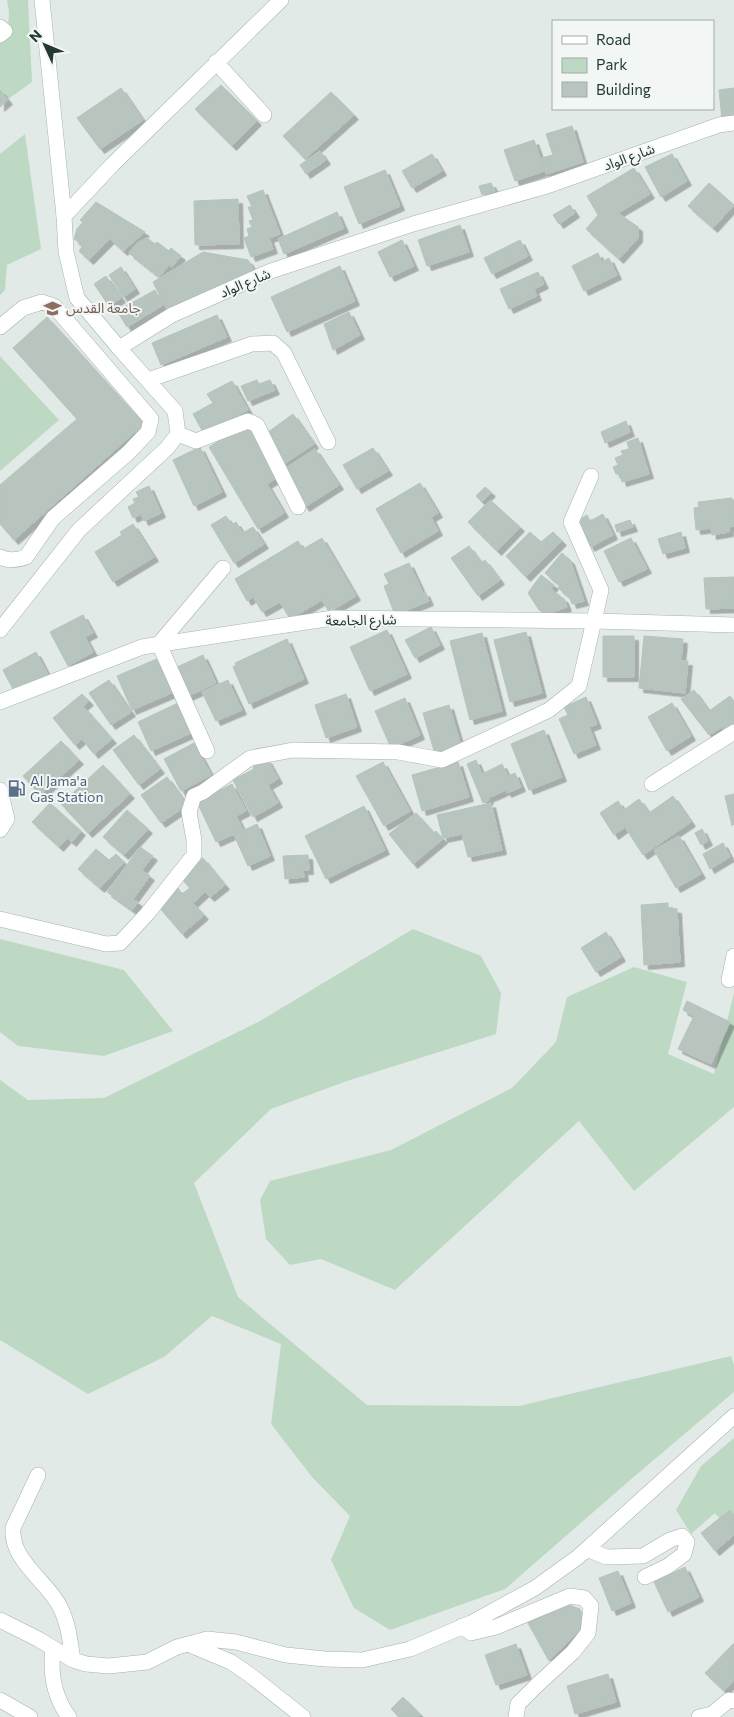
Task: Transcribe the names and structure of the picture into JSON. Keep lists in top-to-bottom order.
{
  "streets": {
    "street": ["شارع الواد", "شارع الجامعة"]
  },
  "places": {
    "school or university": ["جامعة القدس"],
    "fuel station": ["Al Jama'a Gas Station"]
  },
  "legend": ["Road", "Park", "Building"],
  "north": "top left"
}
